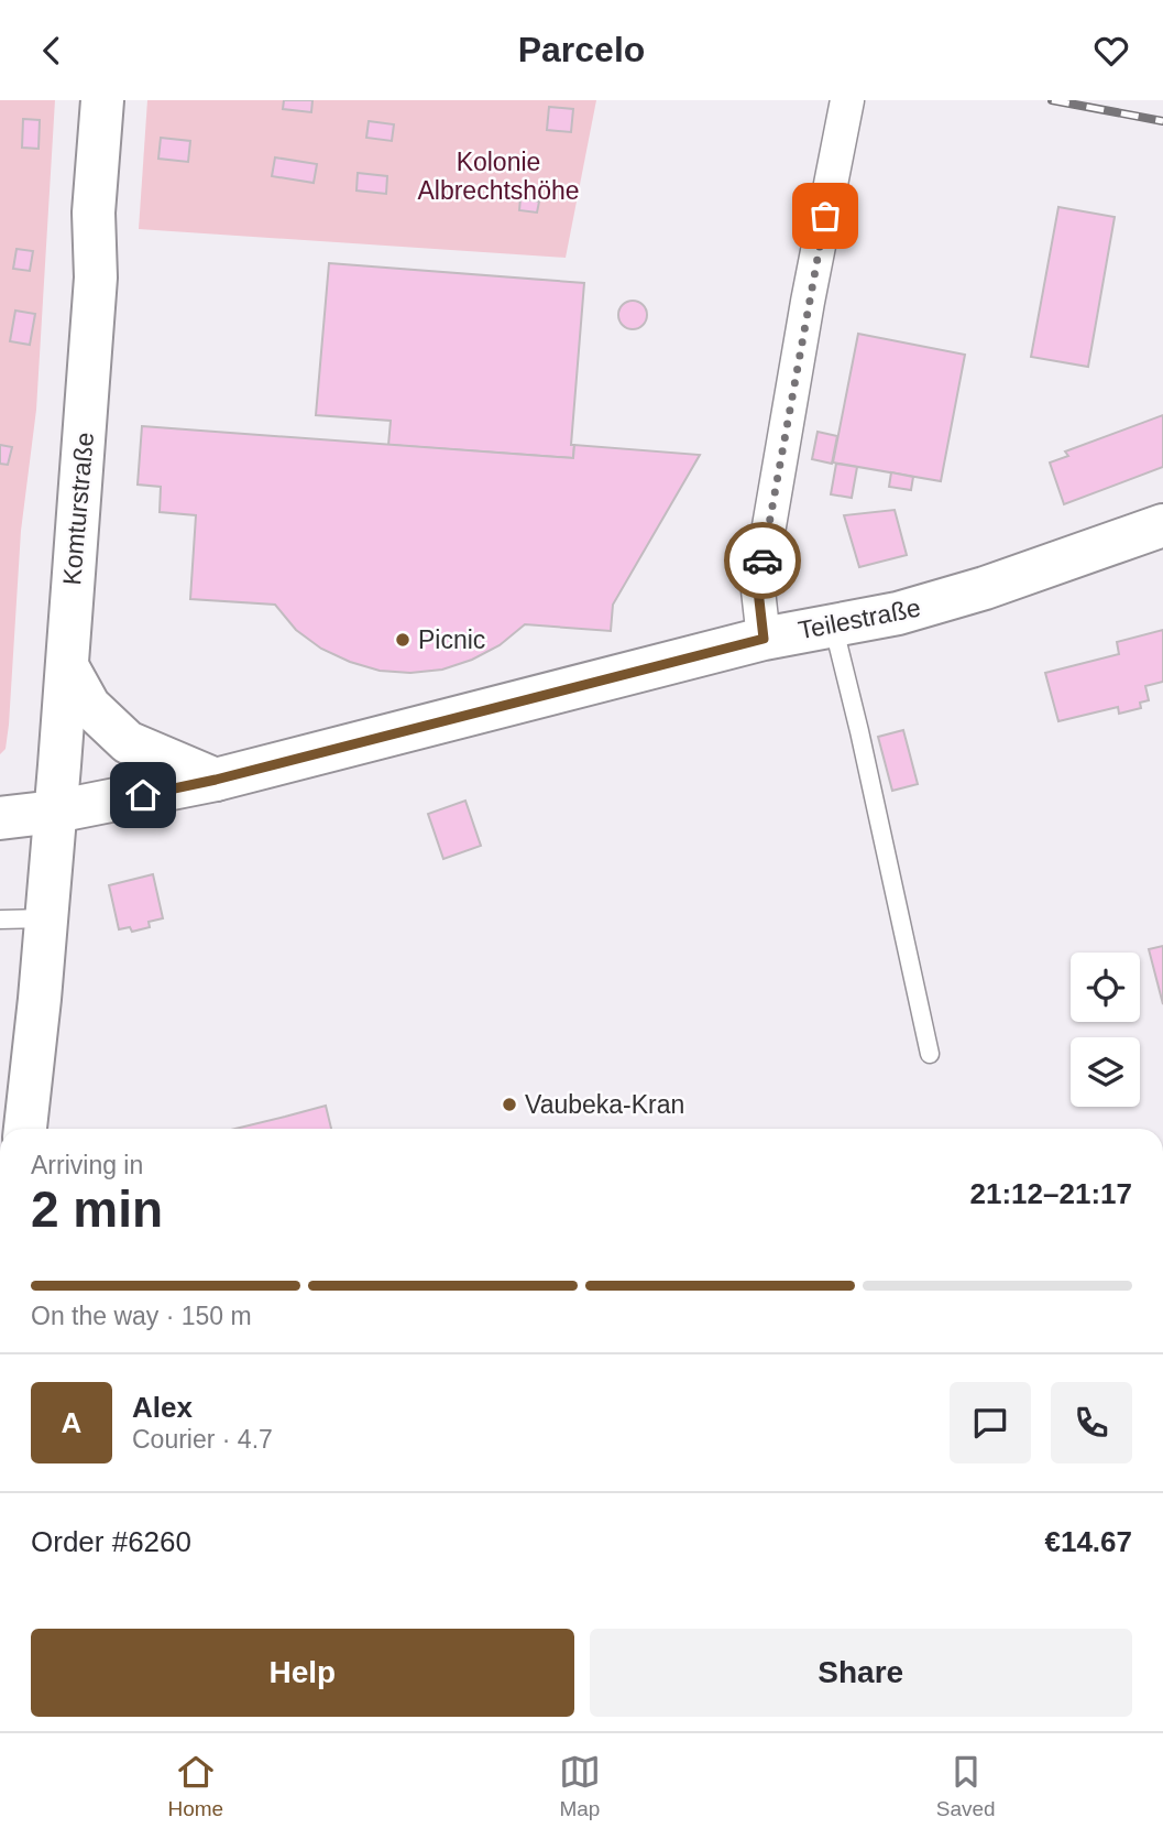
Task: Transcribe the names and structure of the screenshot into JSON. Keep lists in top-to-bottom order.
{
  "streets": {
    "street": ["Komturstraße", "Teilestraße"]
  },
  "crossings": [
    ["Komturstraße", "Teilestraße"]
  ],
  "parks": ["Kolonie Albrechtshöhe"],
  "places": ["Picnic", "Vaubeka-Kran"],
  "page": {
    "header": "Parcelo",
    "heading": ["2 min", "Arriving in", "21:12–21:17"],
    "panel": [
      "Alex",
      "Courier · 4.7",
      "Order #6260",
      "€14.67"
    ],
    "bar": "On the way · 150 m",
    "round": "A",
    "buttons": ["Help", "Share"],
    "tabs": ["Home", "Map", "Saved"]
  }
}
